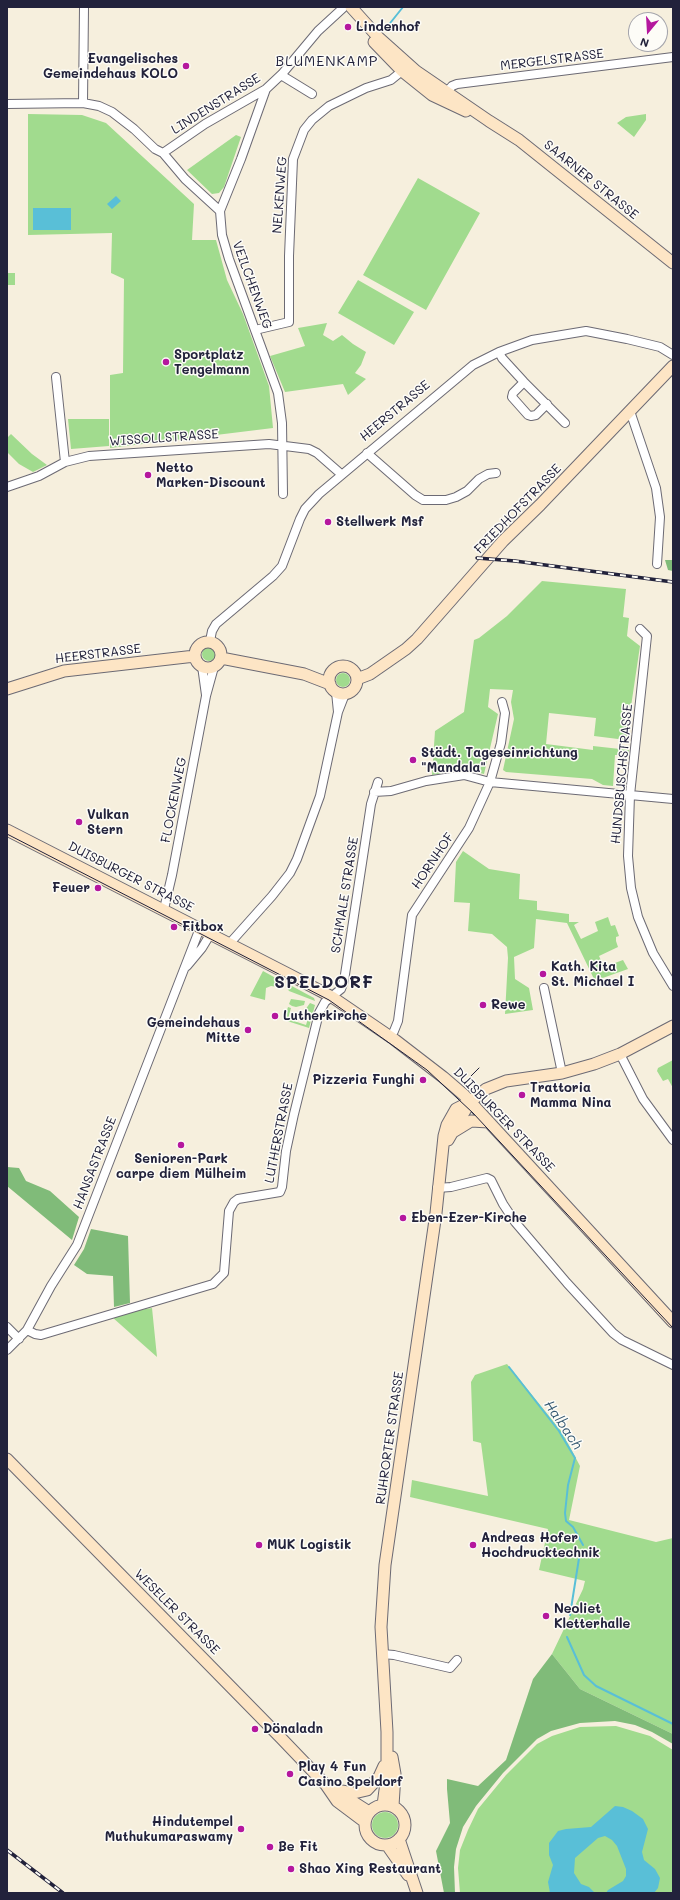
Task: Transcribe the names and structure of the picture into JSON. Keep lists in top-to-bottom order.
{
  "streets": {
    "street": [
      "MERGELSTRASSE",
      "LINDENSTRASSE",
      "SAARNER STRASSE",
      "NELKENWEG",
      "VEILCHENWEG",
      "HEERSTRASSE",
      "WISSOLLSTRASSE",
      "FRIEDHOFSTRASSE",
      "HUNDSBUSCHSTRASSE",
      "FLOCKENWEG",
      "HORNHOF",
      "DUISBURGER STRASSE",
      "SCHMALE STRASSE",
      "LUTHERSTRASSE",
      "HANSASTRASSE",
      "RUHRORTER STRASSE",
      "WESELER STRASSE"
    ]
  },
  "crossings": [
    ["MERGELSTRASSE", "SAARNER STRASSE"],
    ["LINDENSTRASSE", "SAARNER STRASSE"],
    ["LINDENSTRASSE", "VEILCHENWEG"],
    ["SAARNER STRASSE", "NELKENWEG"],
    ["NELKENWEG", "VEILCHENWEG"],
    ["VEILCHENWEG", "WISSOLLSTRASSE"],
    ["HEERSTRASSE", "WISSOLLSTRASSE"],
    ["HEERSTRASSE", "FLOCKENWEG"],
    ["FLOCKENWEG", "DUISBURGER STRASSE"],
    ["HORNHOF", "DUISBURGER STRASSE"],
    ["DUISBURGER STRASSE", "SCHMALE STRASSE"],
    ["DUISBURGER STRASSE", "LUTHERSTRASSE"],
    ["DUISBURGER STRASSE", "HANSASTRASSE"],
    ["DUISBURGER STRASSE", "RUHRORTER STRASSE"],
    ["SCHMALE STRASSE", "LUTHERSTRASSE"],
    ["LUTHERSTRASSE", "HANSASTRASSE"],
    ["RUHRORTER STRASSE", "WESELER STRASSE"]
  ],
  "districts": ["BLUMENKAMP", "SPELDORF"],
  "water": ["Halbach"],
  "places": [
    "Lindenhof",
    "Evangelisches Gemeindehaus KOLO",
    "Sportplatz Tengelmann",
    "Netto Marken-Discount",
    "Stellwerk Msf",
    "Städt. Tageseinrichtung \"Mandala\"",
    "Vulkan Stern",
    "Feuer",
    "Fitbox",
    "Kath. Kita St. Michael I",
    "Rewe",
    "Lutherkirche",
    "Gemeindehaus Mitte",
    "Pizzeria Funghi",
    "Trattoria Mamma Nina",
    "Senioren-Park carpe diem Mülheim",
    "Eben-Ezer-Kirche",
    "MUK Logistik",
    "Andreas Hofer Hochdrucktechnik",
    "Neoliet Kletterhalle",
    "Dönaladn",
    "Play 4 Fun Casino Speldorf",
    "Hindutempel Muthukumaraswamy",
    "Be Fit",
    "Shao Xing Restaurant"
  ],
  "north": "bottom"
}
